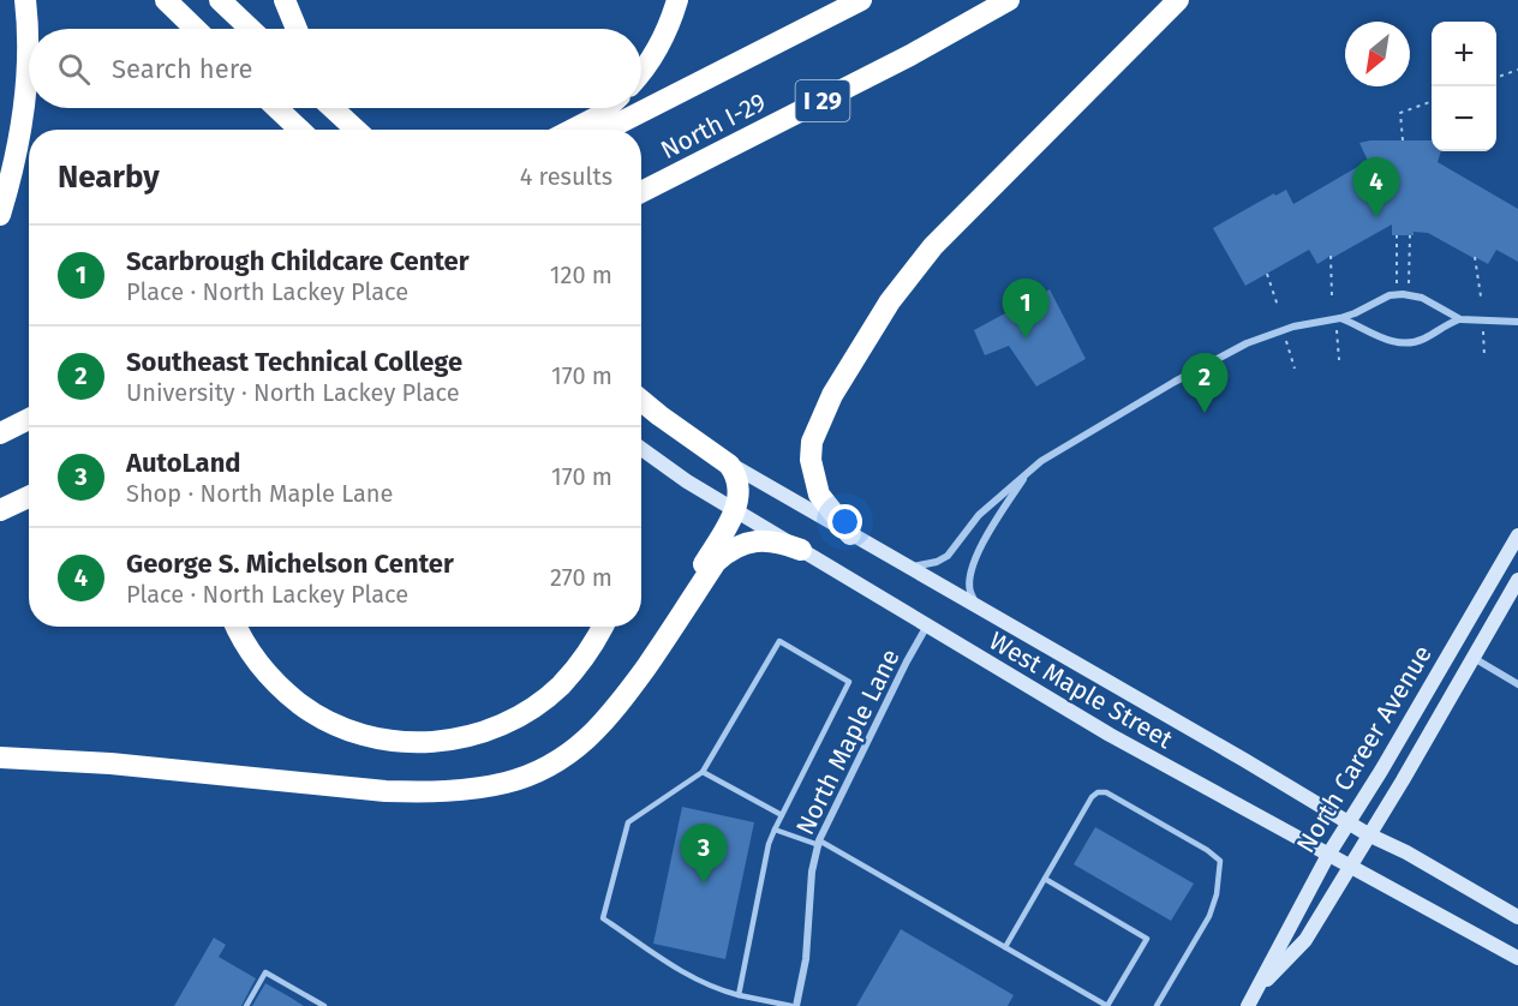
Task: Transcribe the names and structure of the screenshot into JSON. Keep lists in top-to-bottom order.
{
  "streets": {
    "highway": ["I 29", "North I-29"],
    "main road": ["West Maple Street", "North Career Avenue"],
    "street": ["North Maple Lane"]
  },
  "crossings": [
    ["West Maple Street", "North Maple Lane"],
    ["West Maple Street", "North Career Avenue"]
  ],
  "north": "bottom left",
  "page": {
    "map_buttons": ["+", "−"],
    "search": "Search here",
    "heading": ["Nearby", "4 results"],
    "pins": [
      "4",
      "1",
      "2",
      "3"
    ],
    "list": [
      {
        "mark": "1",
        "name": "Scarbrough Childcare Center",
        "note": "Place · North Lackey Place",
        "value": "120 m"
      },
      {
        "mark": "2",
        "name": "Southeast Technical College",
        "note": "University · North Lackey Place",
        "value": "170 m"
      },
      {
        "mark": "3",
        "name": "AutoLand",
        "note": "Shop · North Maple Lane",
        "value": "170 m"
      },
      {
        "mark": "4",
        "name": "George S. Michelson Center",
        "note": "Place · North Lackey Place",
        "value": "270 m"
      }
    ]
  }
}
